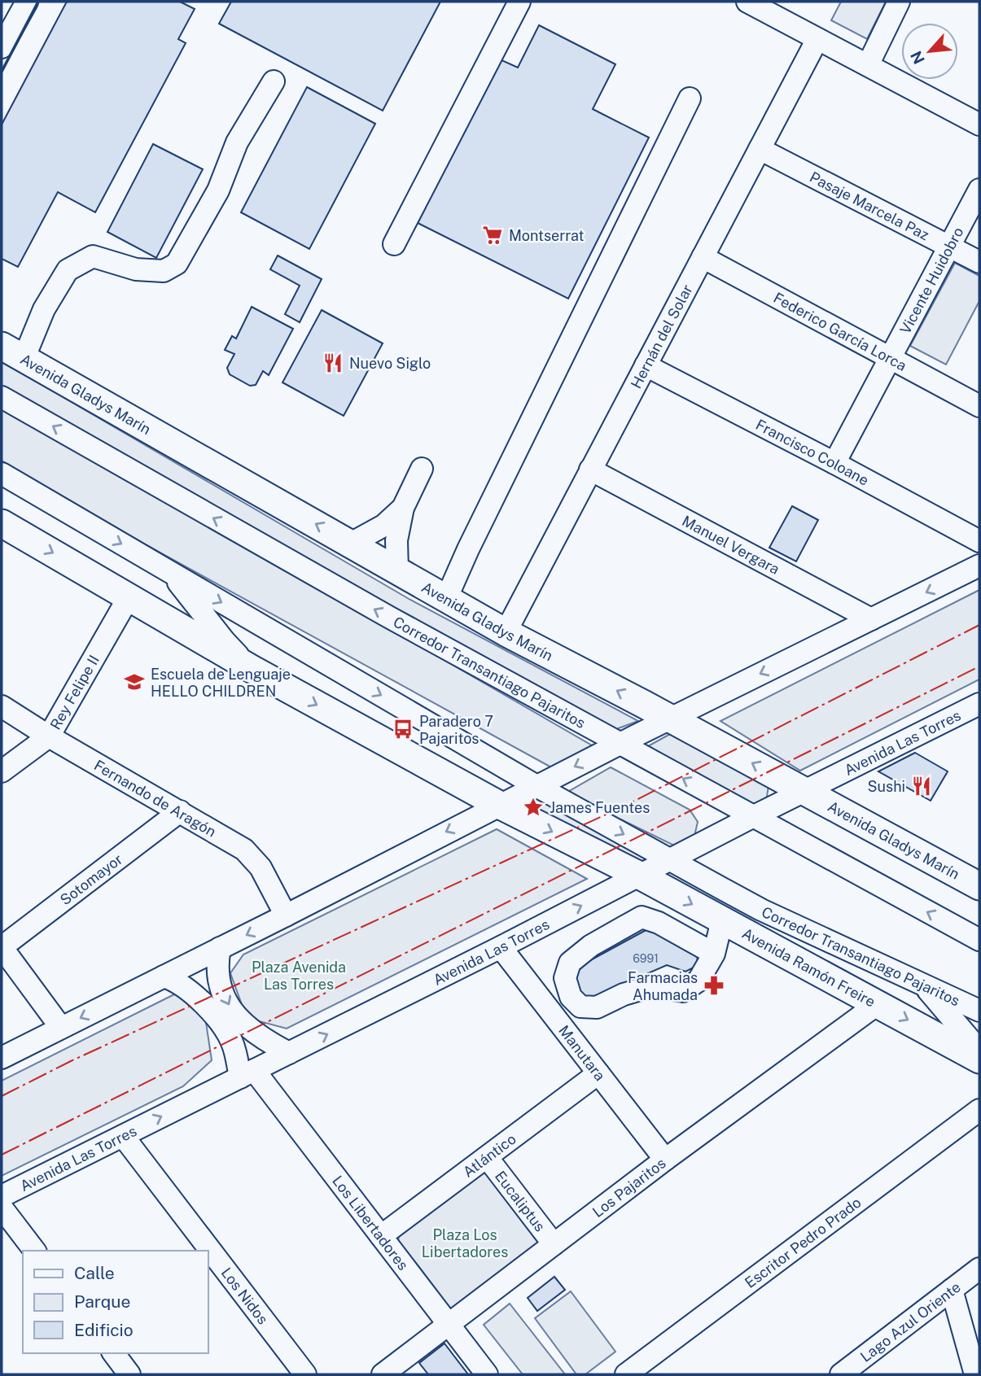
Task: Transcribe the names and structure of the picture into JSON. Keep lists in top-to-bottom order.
{
  "streets": {
    "main road": ["Avenida Gladys Marín", "Avenida Ramón Freire"],
    "street": [
      "Pasaje Marcela Paz",
      "Vicente Huidobro",
      "Federico García Lorca",
      "Hernán del Solar",
      "Francisco Coloane",
      "Manuel Vergara",
      "Corredor Transantiago Pajaritos",
      "Rey Felipe II",
      "Avenida Las Torres",
      "Fernando de Aragón",
      "Sotomayor",
      "Manutara",
      "Atlántico",
      "Los Pajaritos",
      "Eucaliptus",
      "Los Libertadores",
      "Escritor Pedro Prado",
      "Los Nidos",
      "Lago Azul Oriente"
    ]
  },
  "crossings": [
    ["Pasaje Marcela Paz", "Vicente Huidobro"],
    ["Pasaje Marcela Paz", "Hernán del Solar"],
    ["Vicente Huidobro", "Federico García Lorca"],
    ["Vicente Huidobro", "Francisco Coloane"],
    ["Federico García Lorca", "Hernán del Solar"],
    ["Hernán del Solar", "Avenida Gladys Marín"],
    ["Hernán del Solar", "Francisco Coloane"],
    ["Hernán del Solar", "Manuel Vergara"],
    ["Avenida Gladys Marín", "Avenida Las Torres"],
    ["Corredor Transantiago Pajaritos", "Avenida Las Torres"],
    ["Rey Felipe II", "Fernando de Aragón"],
    ["Avenida Las Torres", "Avenida Ramón Freire"],
    ["Avenida Las Torres", "Manutara"],
    ["Avenida Las Torres", "Los Libertadores"],
    ["Avenida Las Torres", "Los Nidos"],
    ["Fernando de Aragón", "Sotomayor"],
    ["Avenida Ramón Freire", "Los Pajaritos"],
    ["Manutara", "Atlántico"],
    ["Manutara", "Los Pajaritos"],
    ["Atlántico", "Eucaliptus"],
    ["Atlántico", "Los Libertadores"],
    ["Los Pajaritos", "Eucaliptus"],
    ["Los Pajaritos", "Los Libertadores"]
  ],
  "one_way": ["Avenida Ramón Freire"],
  "parks": ["Plaza Avenida Las Torres", "Plaza Los Libertadores"],
  "places": {
    "supermarket": ["Montserrat"],
    "restaurant": ["Nuevo Siglo", "Sushi"],
    "school or university": ["Escuela de Lenguaje HELLO CHILDREN"],
    "bus stop": ["Paradero 7 Pajaritos"],
    "place": ["James Fuentes"],
    "pharmacy": ["Farmacias Ahumada"]
  },
  "house_numbers": ["6991"],
  "legend": ["Calle", "Parque", "Edificio"],
  "north": "bottom left"
}
